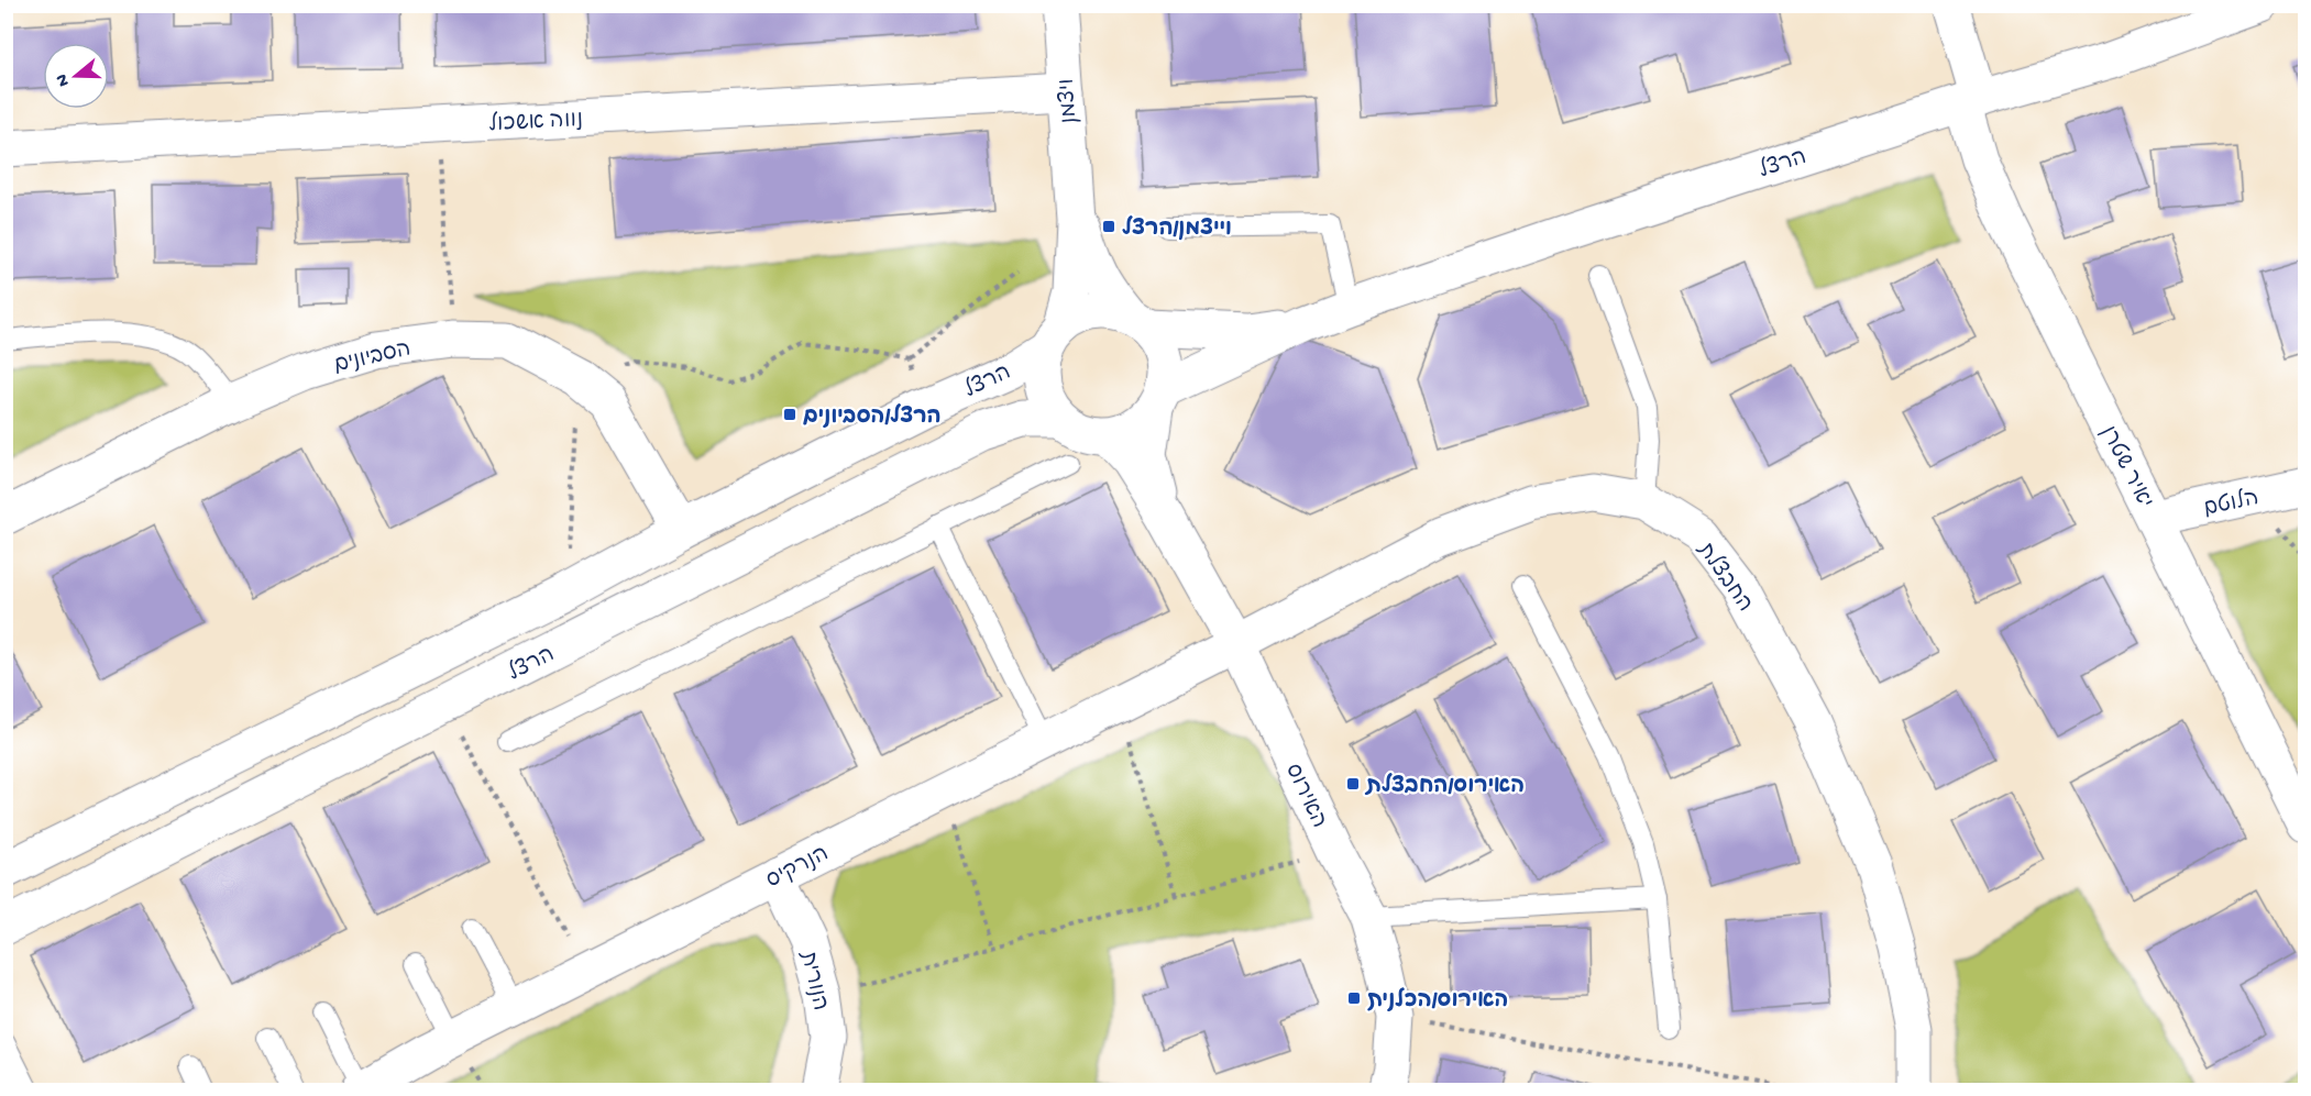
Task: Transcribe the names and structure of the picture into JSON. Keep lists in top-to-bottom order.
{
  "streets": {
    "street": [
      "ויצמן",
      "נווה אשכול",
      "הרצל",
      "הסביונים",
      "יאיר שטרן",
      "הלוטם",
      "החבצלת",
      "האירוס",
      "הנרקיס",
      "הנורית"
    ]
  },
  "crossings": [
    ["ויצמן", "נווה אשכול"],
    ["ויצמן", "הרצל"],
    ["ויצמן", "האירוס"],
    ["הרצל", "הסביונים"],
    ["הרצל", "יאיר שטרן"],
    ["הרצל", "האירוס"],
    ["יאיר שטרן", "הלוטם"],
    ["החבצלת", "האירוס"],
    ["החבצלת", "הנרקיס"],
    ["האירוס", "הנרקיס"],
    ["הנרקיס", "הנורית"]
  ],
  "places": {
    "transit": [
      "וייצמן/הרצל",
      "הרצל/הסביונים",
      "האירוס/החבצלת",
      "האירוס/הכלנית"
    ]
  },
  "north": "left"
}
